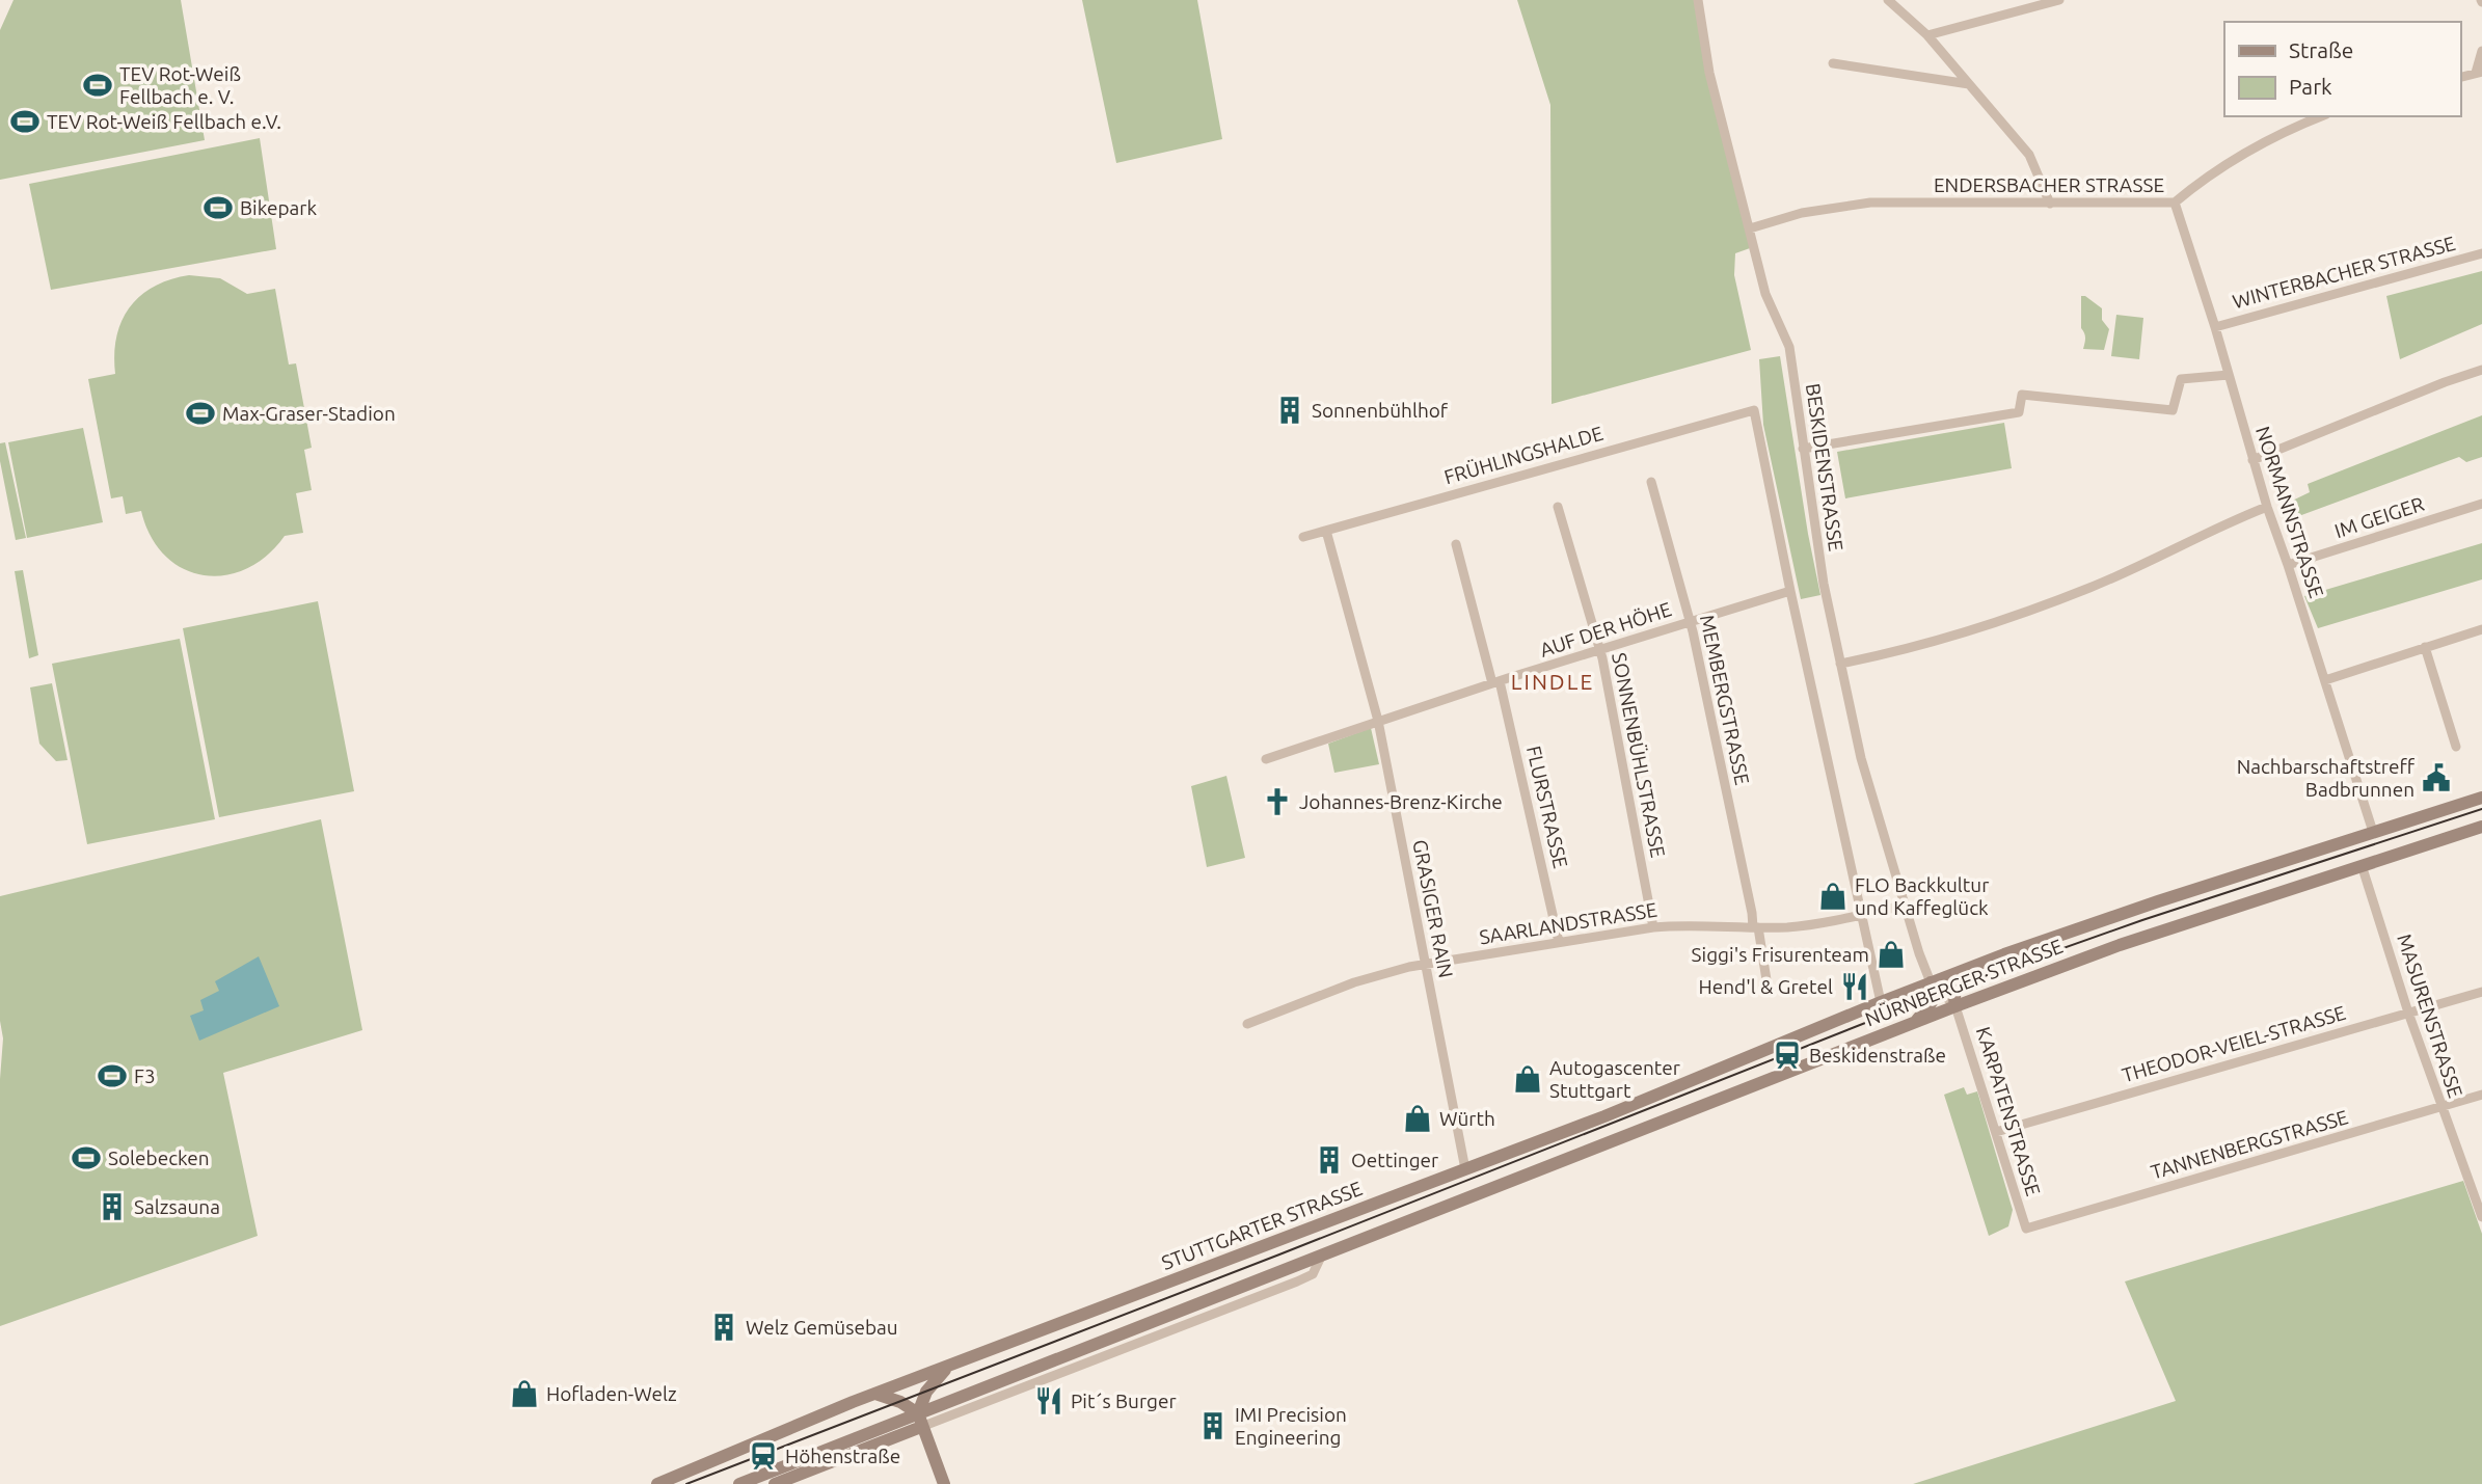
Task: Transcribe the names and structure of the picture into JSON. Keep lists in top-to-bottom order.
{
  "streets": {
    "main road": ["NÜRNBERGER STRASSE", "STUTTGARTER STRASSE"],
    "street": [
      "ENDERSBACHER STRASSE",
      "WINTERBACHER STRASSE",
      "FRÜHLINGSHALDE",
      "BESKIDENSTRASSE",
      "NORMANNSTRASSE",
      "IM GEIGER",
      "AUF DER HÖHE",
      "MEMBERGSTRASSE",
      "SONNENBÜHLSTRASSE",
      "FLURSTRASSE",
      "GRASIGER RAIN",
      "SAARLANDSTRASSE",
      "MASURENSTRASSE",
      "THEODOR-VEIEL-STRASSE",
      "KARPATENSTRASSE",
      "TANNENBERGSTRASSE"
    ]
  },
  "crossings": [
    ["ENDERSBACHER STRASSE", "BESKIDENSTRASSE"],
    ["ENDERSBACHER STRASSE", "NORMANNSTRASSE"],
    ["WINTERBACHER STRASSE", "NORMANNSTRASSE"],
    ["FRÜHLINGSHALDE", "AUF DER HÖHE"],
    ["FRÜHLINGSHALDE", "GRASIGER RAIN"],
    ["BESKIDENSTRASSE", "SAARLANDSTRASSE"],
    ["BESKIDENSTRASSE", "NÜRNBERGER STRASSE"],
    ["NORMANNSTRASSE", "IM GEIGER"],
    ["NORMANNSTRASSE", "NÜRNBERGER STRASSE"],
    ["AUF DER HÖHE", "MEMBERGSTRASSE"],
    ["AUF DER HÖHE", "SONNENBÜHLSTRASSE"],
    ["AUF DER HÖHE", "FLURSTRASSE"],
    ["AUF DER HÖHE", "GRASIGER RAIN"],
    ["MEMBERGSTRASSE", "SAARLANDSTRASSE"],
    ["SONNENBÜHLSTRASSE", "SAARLANDSTRASSE"],
    ["FLURSTRASSE", "SAARLANDSTRASSE"],
    ["GRASIGER RAIN", "SAARLANDSTRASSE"],
    ["GRASIGER RAIN", "STUTTGARTER STRASSE"],
    ["NÜRNBERGER STRASSE", "MASURENSTRASSE"],
    ["NÜRNBERGER STRASSE", "KARPATENSTRASSE"],
    ["NÜRNBERGER STRASSE", "STUTTGARTER STRASSE"],
    ["MASURENSTRASSE", "THEODOR-VEIEL-STRASSE"],
    ["MASURENSTRASSE", "TANNENBERGSTRASSE"],
    ["THEODOR-VEIEL-STRASSE", "KARPATENSTRASSE"],
    ["KARPATENSTRASSE", "TANNENBERGSTRASSE"]
  ],
  "districts": ["LINDLE"],
  "places": {
    "sports": [
      "TEV Rot-Weiß Fellbach e. V.",
      "TEV Rot-Weiß Fellbach e.V.",
      "Bikepark",
      "Max-Graser-Stadion",
      "F3",
      "Solebecken"
    ],
    "building": [
      "Sonnenbühlhof",
      "Oettinger",
      "Salzsauna",
      "Welz Gemüsebau",
      "IMI Precision Engineering"
    ],
    "public building": ["Nachbarschaftstreff Badbrunnen"],
    "church": ["Johannes-Brenz-Kirche"],
    "shop": [
      "FLO Backkultur und Kaffeglück",
      "Siggi's Frisurenteam",
      "Autogascenter Stuttgart",
      "Würth",
      "Hofladen-Welz"
    ],
    "restaurant": ["Hend'l & Gretel", "Pit´s Burger"],
    "station": ["Beskidenstraße", "Höhenstraße"]
  },
  "legend": ["Straße", "Park"]
}
